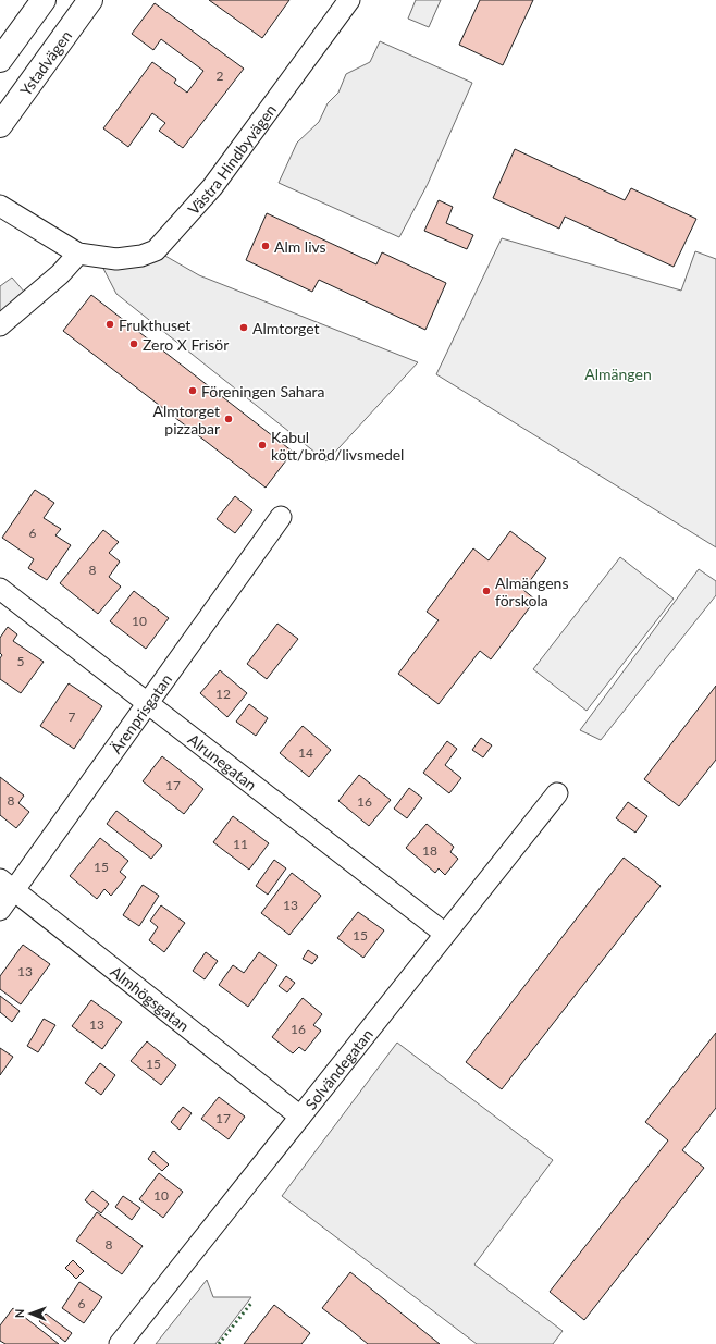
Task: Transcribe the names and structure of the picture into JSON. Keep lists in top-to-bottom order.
{
  "streets": {
    "main road": ["Ystadvägen"],
    "street": [
      "Västra Hindbyvägen",
      "Ärenprisgatan",
      "Alrunegatan",
      "Almhögsgatan",
      "Solvändegatan"
    ]
  },
  "crossings": [
    ["Ärenprisgatan", "Alrunegatan"],
    ["Ärenprisgatan", "Almhögsgatan"],
    ["Alrunegatan", "Solvändegatan"],
    ["Almhögsgatan", "Solvändegatan"]
  ],
  "parks": ["Almängen"],
  "places": [
    "Alm livs",
    "Frukthuset",
    "Almtorget",
    "Zero X Frisör",
    "Föreningen Sahara",
    "Almtorget pizzabar",
    "Kabul kött/bröd/livsmedel",
    "Almängens förskola"
  ],
  "house_numbers": [
    "2",
    "6",
    "8",
    "10",
    "5",
    "12",
    "7",
    "14",
    "17",
    "8",
    "16",
    "11",
    "18",
    "15",
    "13",
    "15",
    "13",
    "13",
    "16",
    "15",
    "17",
    "10",
    "8",
    "6"
  ],
  "north": "left"
}
